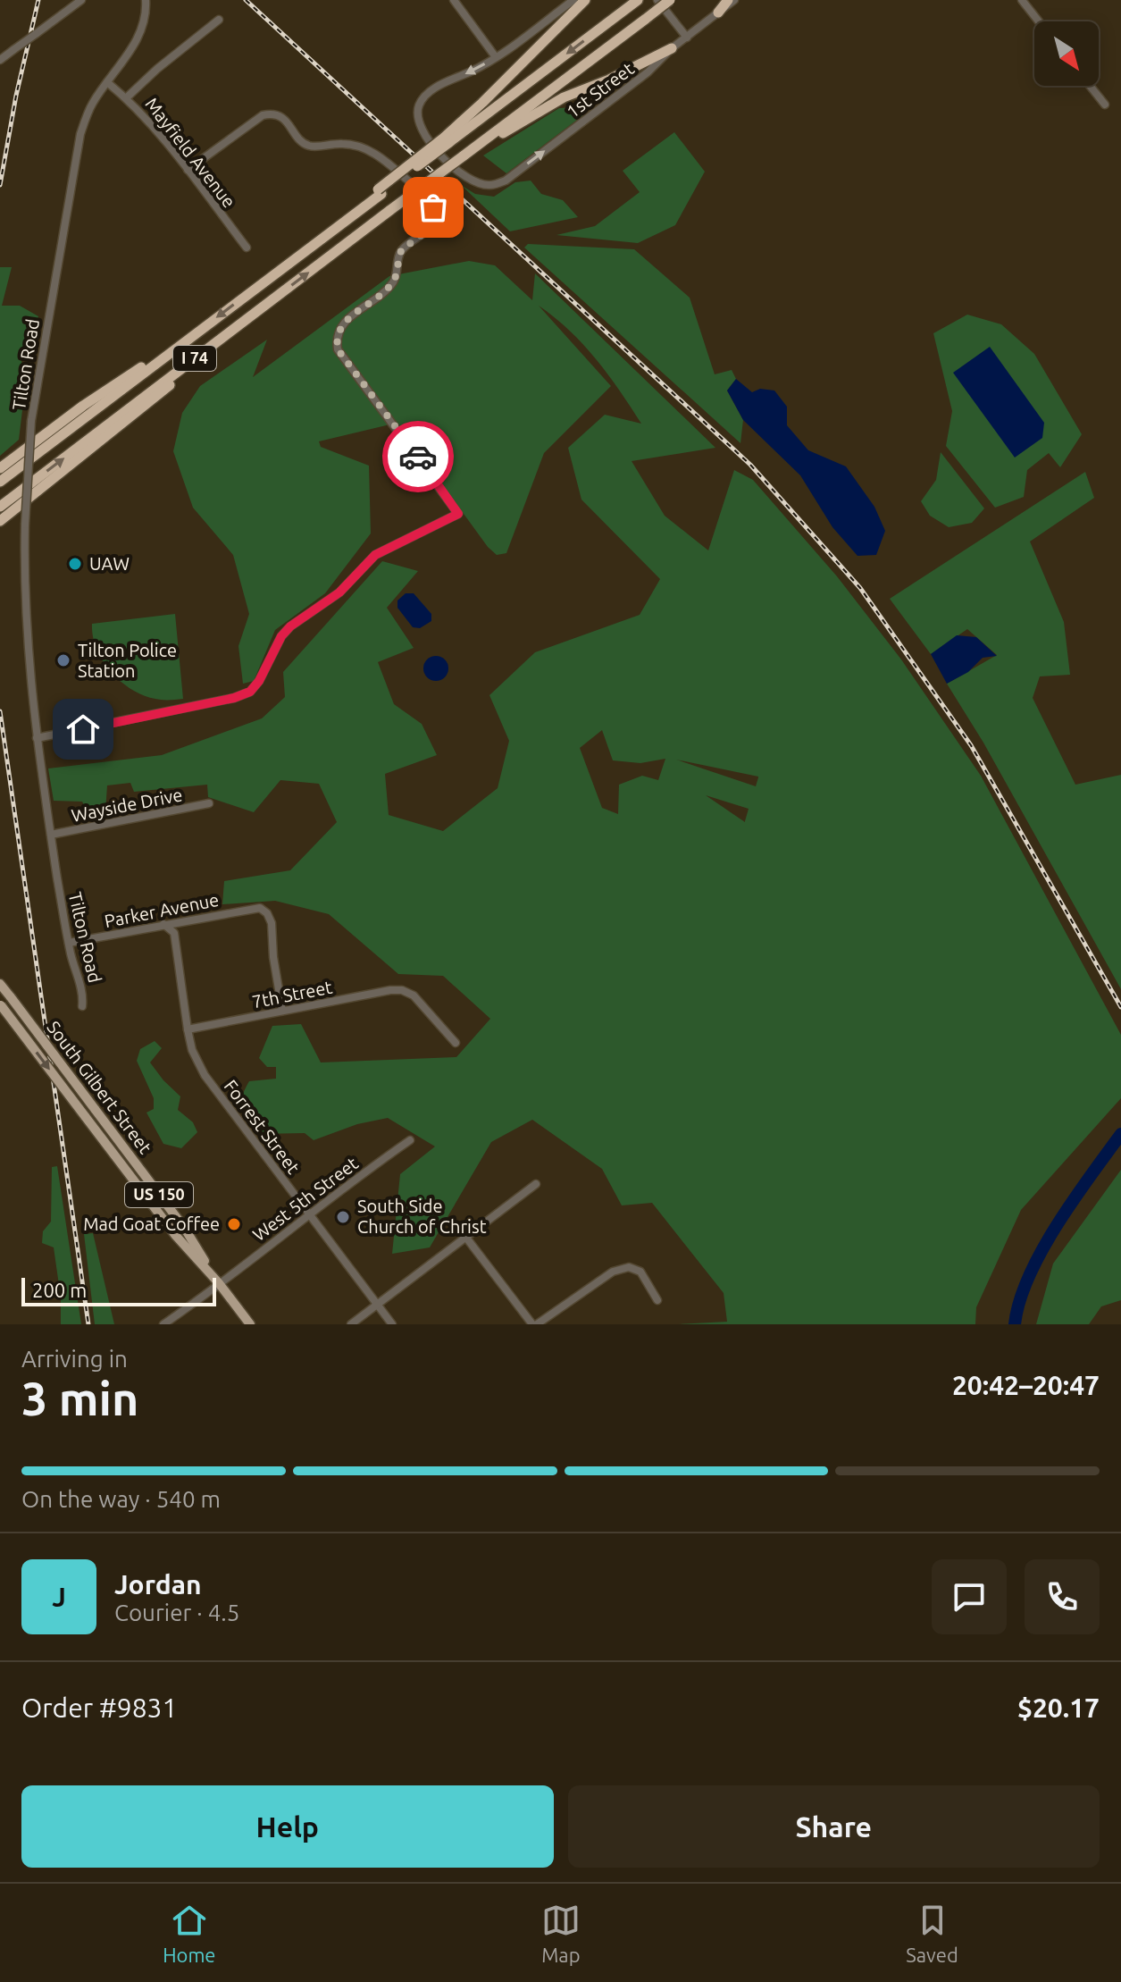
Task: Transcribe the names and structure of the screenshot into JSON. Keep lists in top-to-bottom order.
{
  "streets": {
    "highway": ["I 74"],
    "main road": ["South Gilbert Street", "US 150"],
    "street": [
      "1st Street",
      "Mayfield Avenue",
      "Tilton Road",
      "Wayside Drive",
      "Parker Avenue",
      "7th Street",
      "Forrest Street",
      "West 5th Street"
    ]
  },
  "crossings": [
    ["Mayfield Avenue", "Tilton Road"],
    ["Tilton Road", "Wayside Drive"],
    ["Tilton Road", "Parker Avenue"],
    ["Parker Avenue", "7th Street"],
    ["Parker Avenue", "Forrest Street"],
    ["7th Street", "Forrest Street"],
    ["South Gilbert Street", "West 5th Street"],
    ["Forrest Street", "West 5th Street"]
  ],
  "places": [
    "UAW",
    "Tilton Police Station",
    "South Side Church of Christ",
    "Mad Goat Coffee"
  ],
  "scale_bar": "200 m",
  "north": "bottom right",
  "page": {
    "scale": "200 m",
    "heading": ["3 min", "Arriving in", "20:42–20:47"],
    "panel": [
      "Jordan",
      "Courier · 4.5",
      "Order #9831",
      "$20.17"
    ],
    "bar": "On the way · 540 m",
    "round": "J",
    "buttons": ["Help", "Share"],
    "tabs": ["Home", "Map", "Saved"]
  }
}
